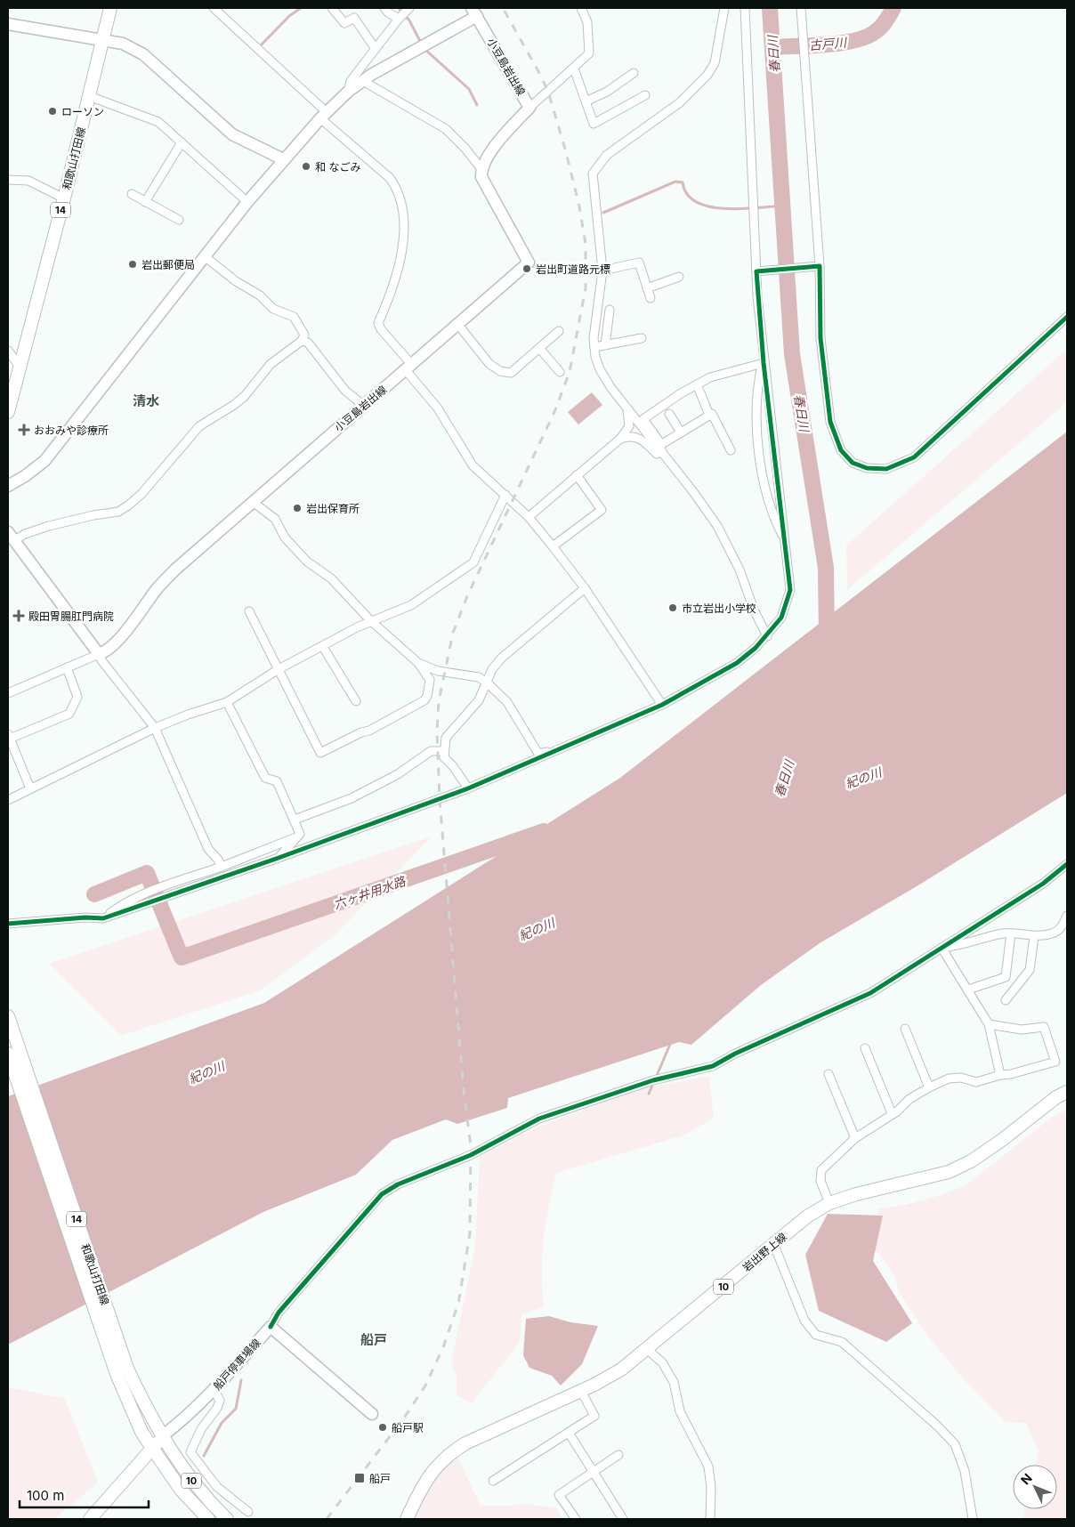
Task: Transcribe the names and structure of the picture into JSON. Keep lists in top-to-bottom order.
{
  "streets": {
    "main road": [
      "小豆島岩出線",
      "和歌山打田線",
      "14",
      "岩出野上線",
      "10",
      "船戸停車場線"
    ]
  },
  "crossings": [
    ["和歌山打田線", "10"],
    ["和歌山打田線", "船戸停車場線"],
    ["10", "船戸停車場線"]
  ],
  "districts": ["清水", "船戸"],
  "water": [
    "古戸川",
    "春日川",
    "紀の川",
    "六ヶ井用水路"
  ],
  "places": {
    "other": [
      "ローソン",
      "和 なごみ",
      "岩出郵便局",
      "岩出町道路元標",
      "岩出保育所",
      "市立岩出小学校",
      "船戸駅"
    ],
    "health": ["おおみや診療所", "殿田胃腸肛門病院"],
    "transit": ["船戸"]
  },
  "scale_bar": "100 m",
  "north": "top left"
}
